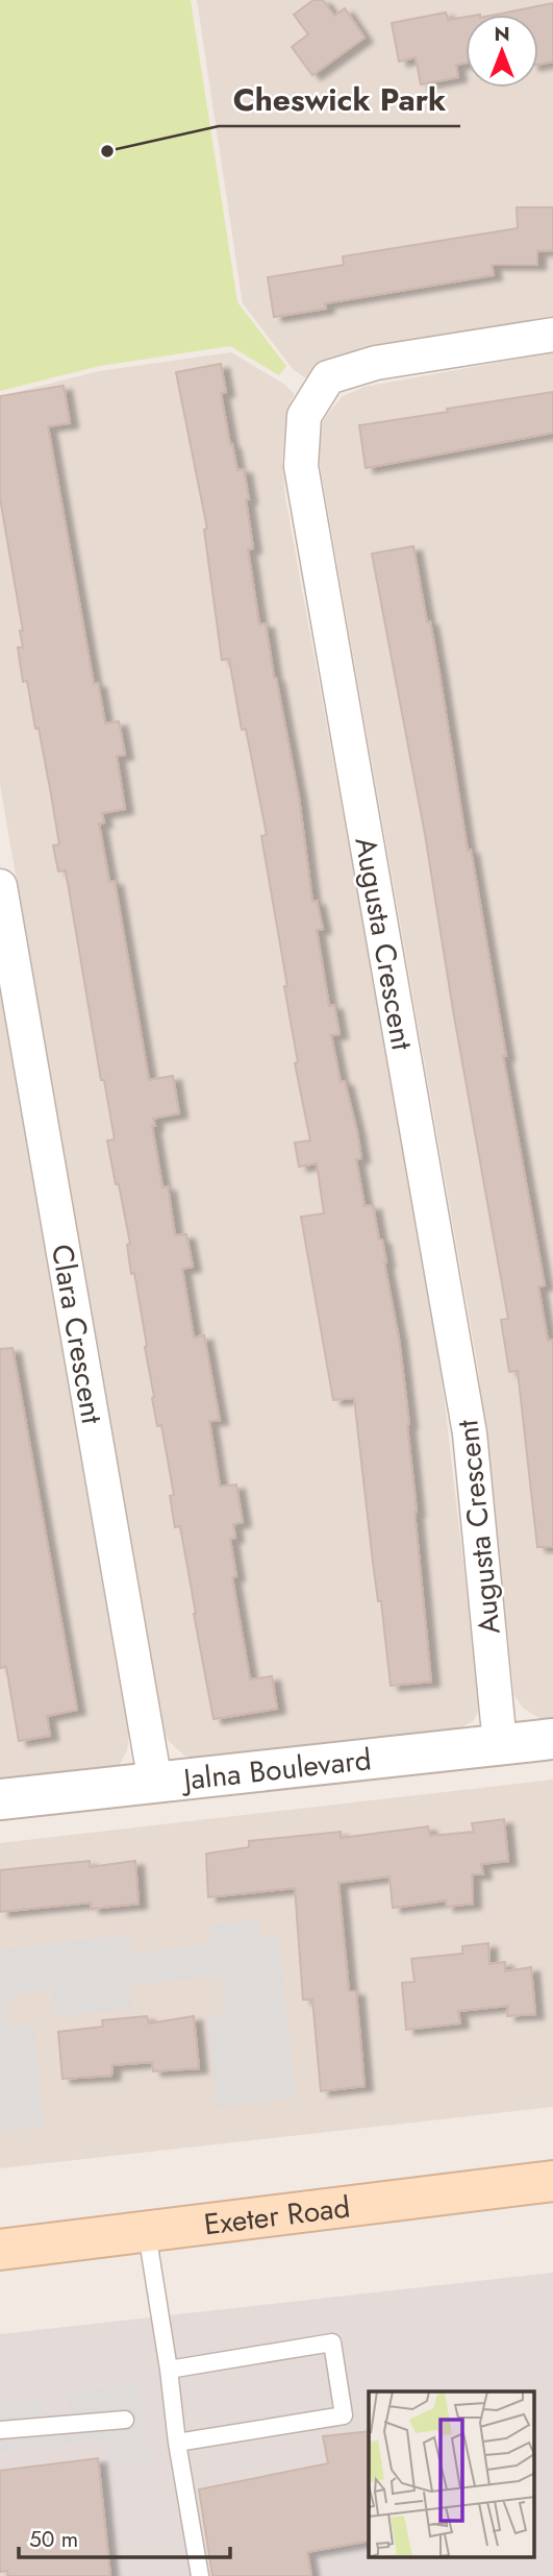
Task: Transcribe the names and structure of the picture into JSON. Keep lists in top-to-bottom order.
{
  "streets": {
    "main road": ["Exeter Road"],
    "street": ["Augusta Crescent", "Clara Crescent", "Jalna Boulevard"]
  },
  "crossings": [
    ["Augusta Crescent", "Jalna Boulevard"],
    ["Clara Crescent", "Jalna Boulevard"]
  ],
  "places": ["Cheswick Park"],
  "scale_bar": "50 m",
  "north": "top"
}
